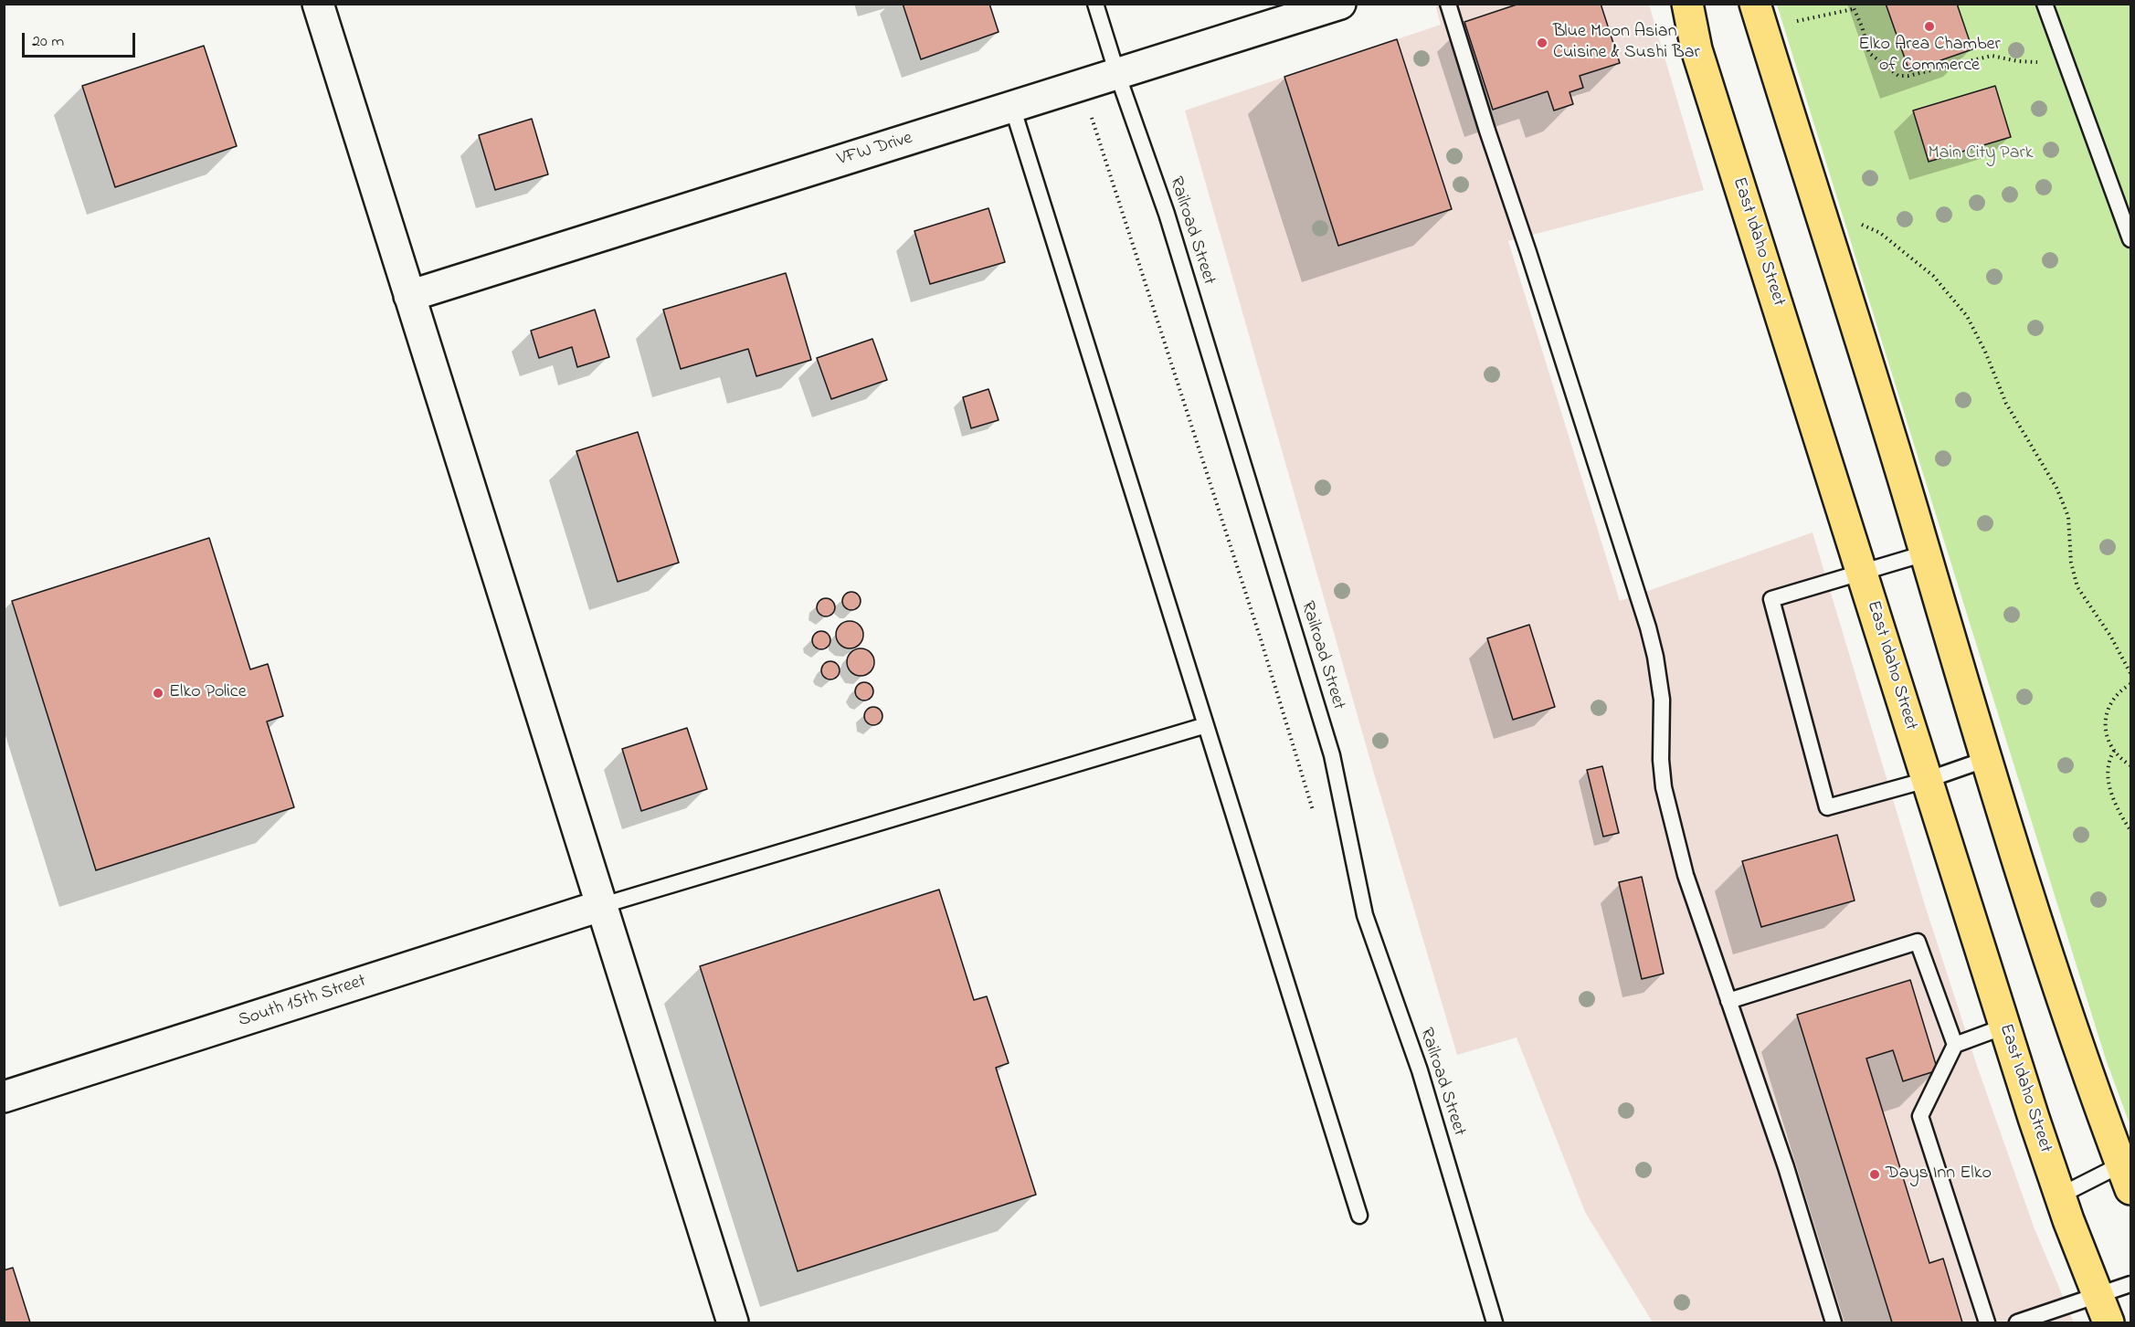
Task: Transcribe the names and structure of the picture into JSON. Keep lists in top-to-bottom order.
{
  "streets": {
    "main road": ["East Idaho Street"],
    "street": ["VFW Drive", "South 15th Street"],
    "lane": ["Railroad Street"]
  },
  "crossings": [
    ["VFW Drive", "Railroad Street"]
  ],
  "parks": ["Main City Park"],
  "places": [
    "Elko Area Chamber of Commerce",
    "Blue Moon Asian Cuisine & Sushi Bar",
    "Elko Police",
    "Days Inn Elko"
  ],
  "scale_bar": "20 m"
}
